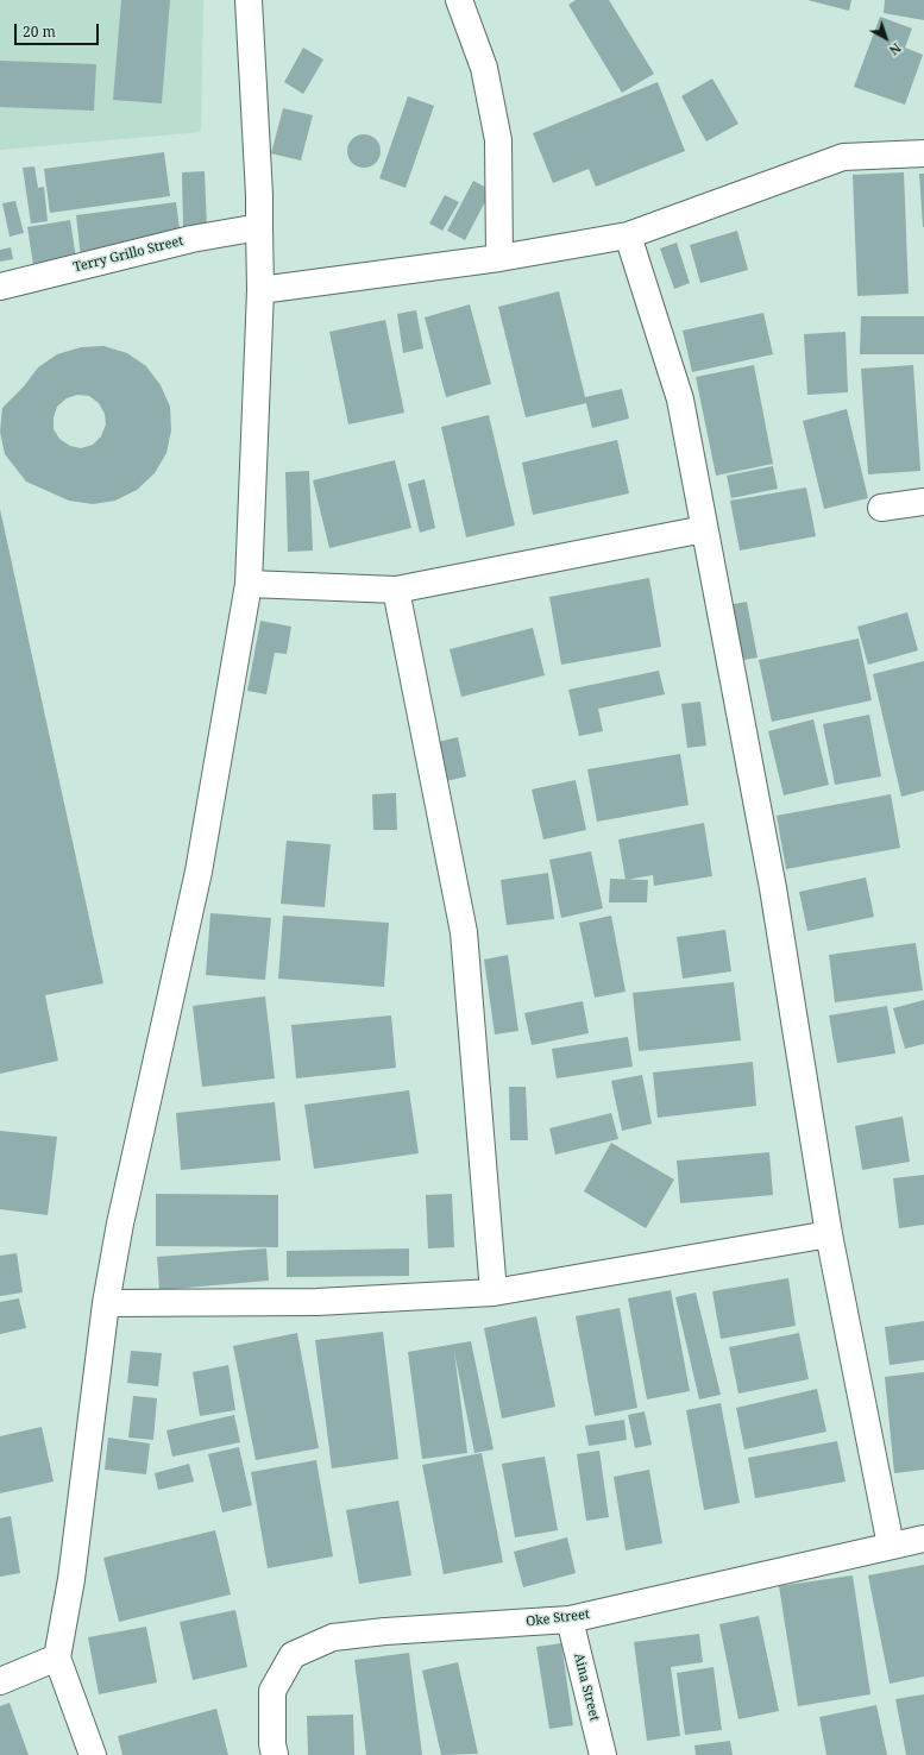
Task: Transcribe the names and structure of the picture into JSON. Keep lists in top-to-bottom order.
{
  "streets": {
    "street": ["Terry Grillo Street", "Oke Street", "Aina Street"]
  },
  "crossings": [
    ["Oke Street", "Aina Street"]
  ],
  "scale_bar": "20 m",
  "north": "bottom right"
}
